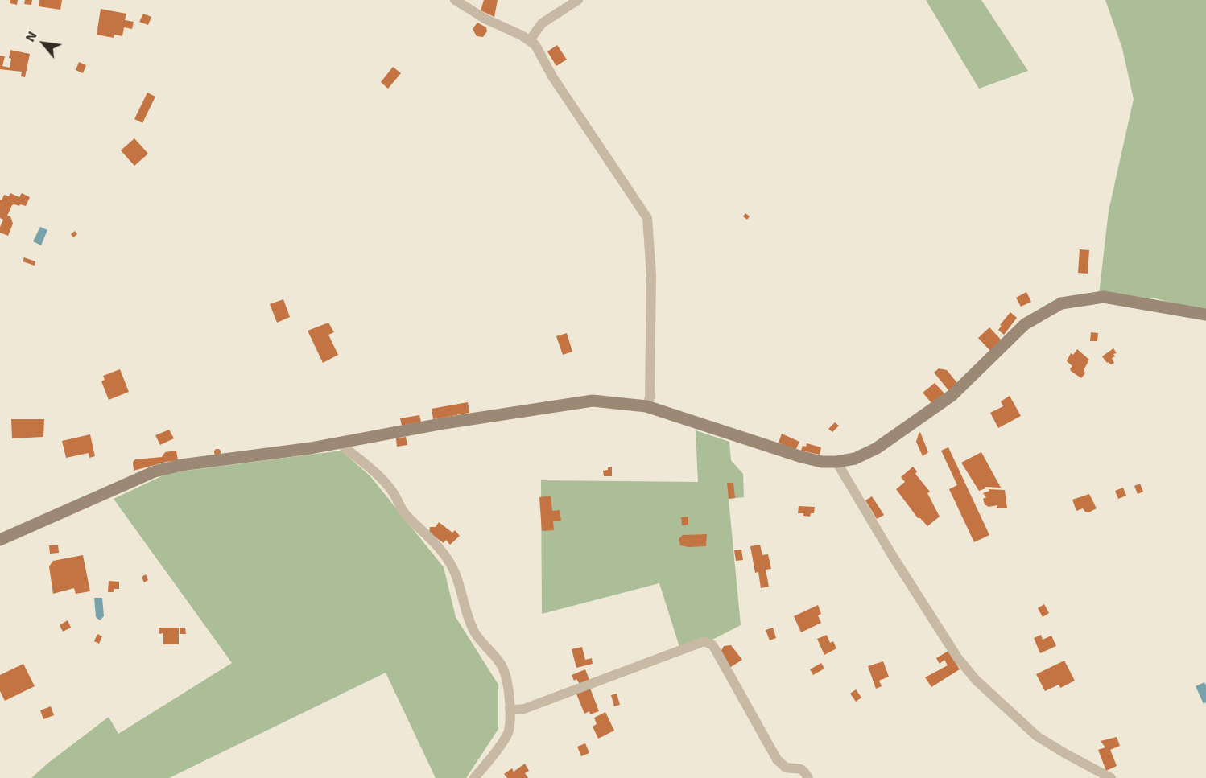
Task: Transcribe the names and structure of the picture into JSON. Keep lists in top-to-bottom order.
{
  "north": "top left"
}
